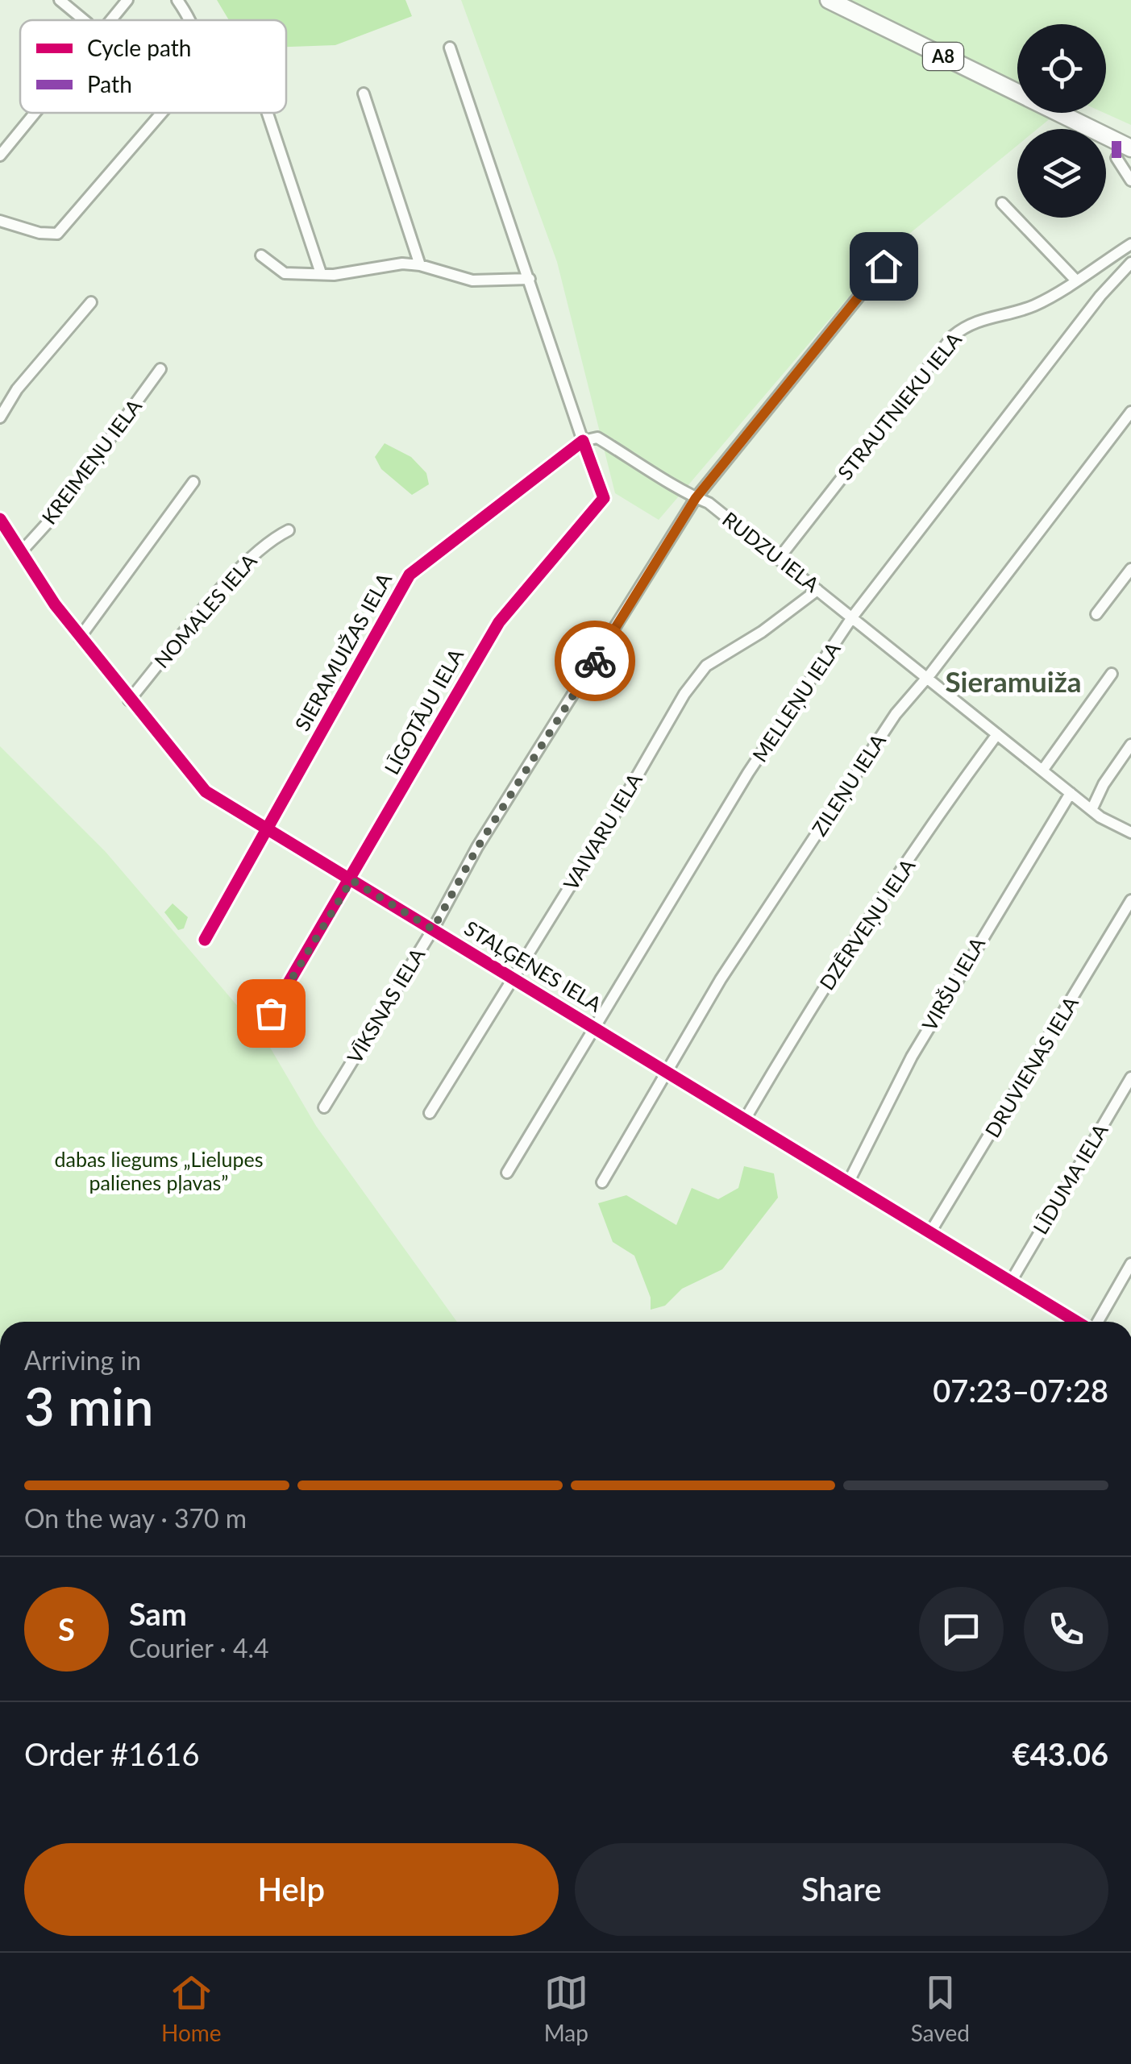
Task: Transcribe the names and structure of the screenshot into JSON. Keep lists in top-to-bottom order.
{
  "streets": {
    "highway": ["A8"],
    "street": [
      "STRAUTNIEKU IELA",
      "KREIMEŅU IELA",
      "RUDZU IELA",
      "NOMALES IELA",
      "SIERAMUIŽAS IELA",
      "MELLEŅU IELA",
      "LĪGOTĀJU IELA",
      "ZILEŅU IELA",
      "VAIVARU IELA",
      "DZĒRVEŅU IELA",
      "STAĻĢENES IELA",
      "VIRŠU IELA",
      "VĪKSNAS IELA",
      "DRUVIENAS IELA",
      "LĪDUMA IELA"
    ]
  },
  "crossings": [
    ["STRAUTNIEKU IELA", "RUDZU IELA"],
    ["KREIMEŅU IELA", "STAĻĢENES IELA"],
    ["RUDZU IELA", "SIERAMUIŽAS IELA"],
    ["RUDZU IELA", "MELLEŅU IELA"],
    ["RUDZU IELA", "LĪGOTĀJU IELA"],
    ["RUDZU IELA", "ZILEŅU IELA"],
    ["RUDZU IELA", "VAIVARU IELA"],
    ["RUDZU IELA", "DZĒRVEŅU IELA"],
    ["RUDZU IELA", "VIRŠU IELA"],
    ["RUDZU IELA", "VĪKSNAS IELA"],
    ["NOMALES IELA", "STAĻĢENES IELA"],
    ["SIERAMUIŽAS IELA", "LĪGOTĀJU IELA"],
    ["SIERAMUIŽAS IELA", "STAĻĢENES IELA"],
    ["MELLEŅU IELA", "STAĻĢENES IELA"],
    ["LĪGOTĀJU IELA", "STAĻĢENES IELA"],
    ["ZILEŅU IELA", "STAĻĢENES IELA"],
    ["VAIVARU IELA", "STAĻĢENES IELA"],
    ["DZĒRVEŅU IELA", "STAĻĢENES IELA"],
    ["STAĻĢENES IELA", "VIRŠU IELA"],
    ["STAĻĢENES IELA", "VĪKSNAS IELA"],
    ["STAĻĢENES IELA", "DRUVIENAS IELA"],
    ["STAĻĢENES IELA", "LĪDUMA IELA"]
  ],
  "districts": ["Sieramuiža"],
  "parks": ["dabas liegums „Lielupes palienes pļavas”"],
  "legend": ["Cycle path", "Path"],
  "page": {
    "heading": ["3 min", "Arriving in", "07:23–07:28"],
    "panel": [
      "Sam",
      "Courier · 4.4",
      "Order #1616",
      "€43.06"
    ],
    "bar": "On the way · 370 m",
    "round": "S",
    "buttons": ["Help", "Share"],
    "tabs": ["Home", "Map", "Saved"]
  }
}
